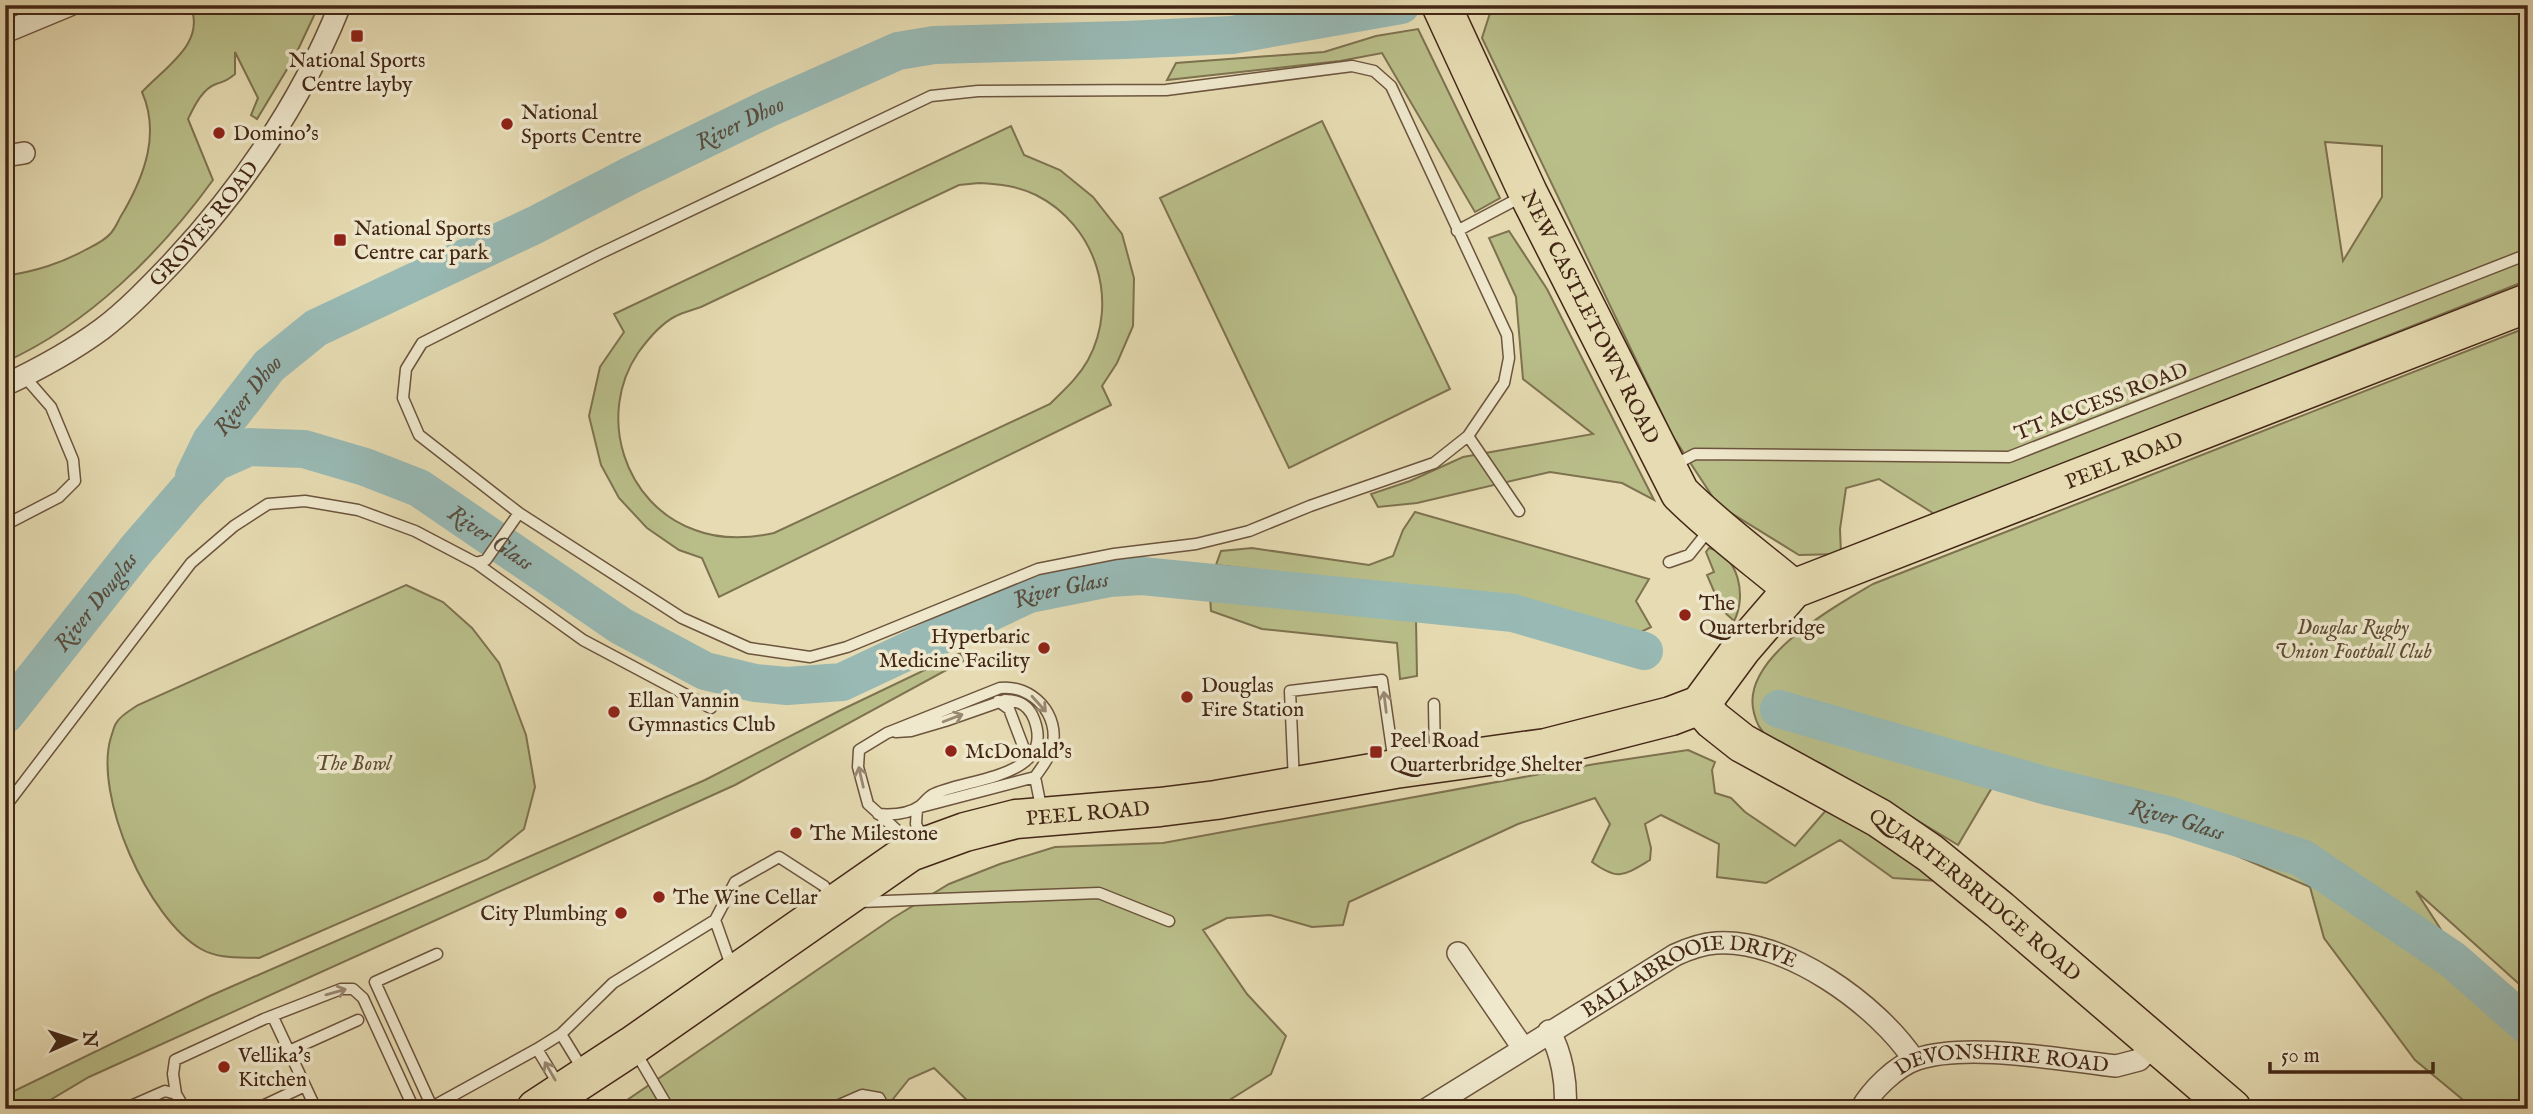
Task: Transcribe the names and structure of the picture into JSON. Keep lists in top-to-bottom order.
{
  "streets": {
    "highway": ["NEW CASTLETOWN ROAD", "PEEL ROAD", "QUARTERBRIDGE ROAD"],
    "street": ["GROVES ROAD", "BALLABROOIE DRIVE", "DEVONSHIRE ROAD"],
    "lane": ["TT ACCESS ROAD"]
  },
  "crossings": [
    ["NEW CASTLETOWN ROAD", "TT ACCESS ROAD"],
    ["NEW CASTLETOWN ROAD", "PEEL ROAD"],
    ["PEEL ROAD", "QUARTERBRIDGE ROAD"],
    ["QUARTERBRIDGE ROAD", "DEVONSHIRE ROAD"],
    ["BALLABROOIE DRIVE", "DEVONSHIRE ROAD"]
  ],
  "water": ["River Dhoo", "River Glass", "River Douglas"],
  "parks": ["Douglas Rugby Union Football Club", "The Bowl"],
  "places": {
    "transit": ["National Sports Centre layby", "National Sports Centre car park", "Peel Road Quarterbridge Shelter"],
    "other": [
      "National Sports Centre",
      "Domino's",
      "The Quarterbridge",
      "Hyperbaric Medicine Facility",
      "Douglas Fire Station",
      "Ellan Vannin Gymnastics Club",
      "McDonald's",
      "The Milestone",
      "The Wine Cellar",
      "City Plumbing",
      "Vellika's Kitchen"
    ]
  },
  "scale_bar": "50 m",
  "north": "right"
}
